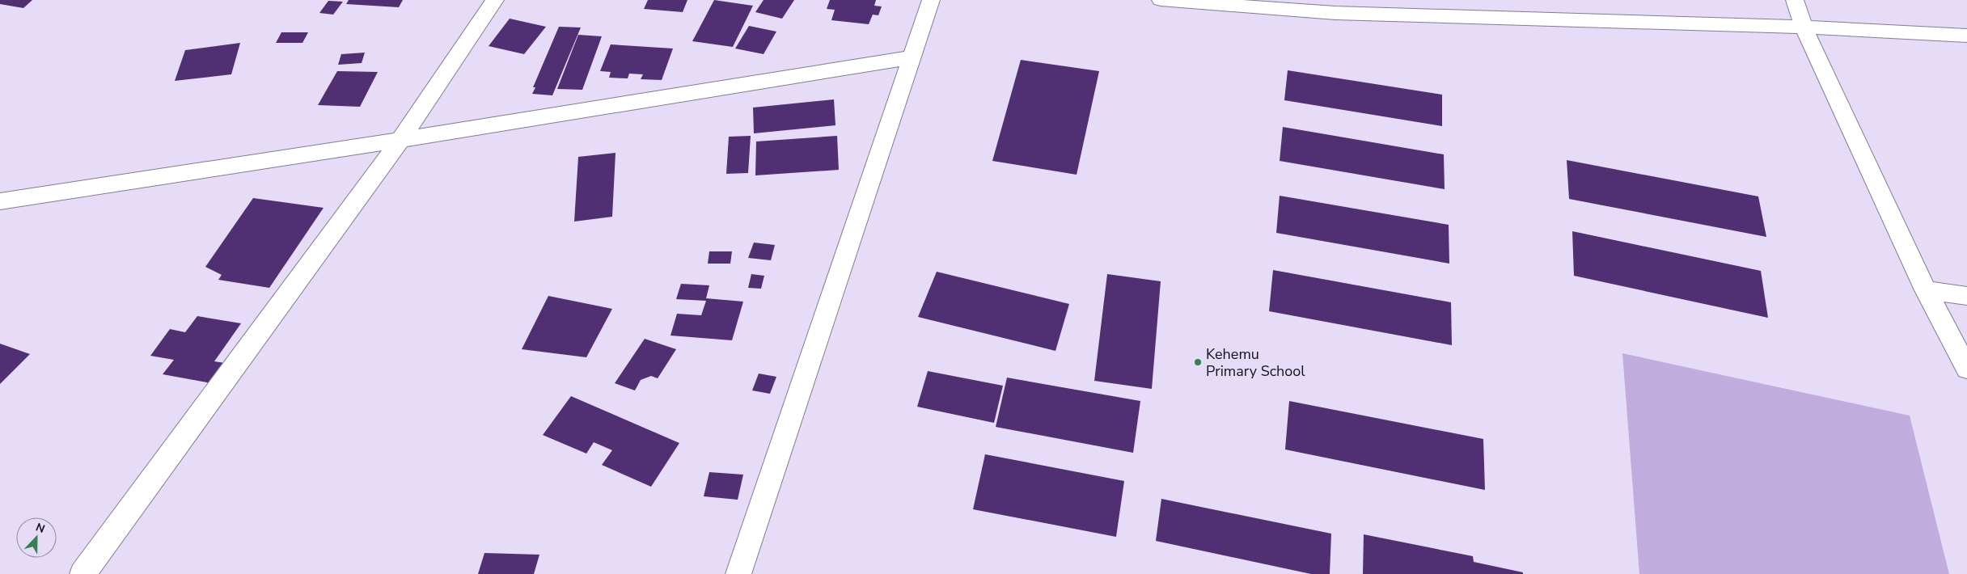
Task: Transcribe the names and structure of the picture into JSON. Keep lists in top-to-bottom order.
{
  "places": ["Kehemu Primary School"],
  "north": "top"
}
